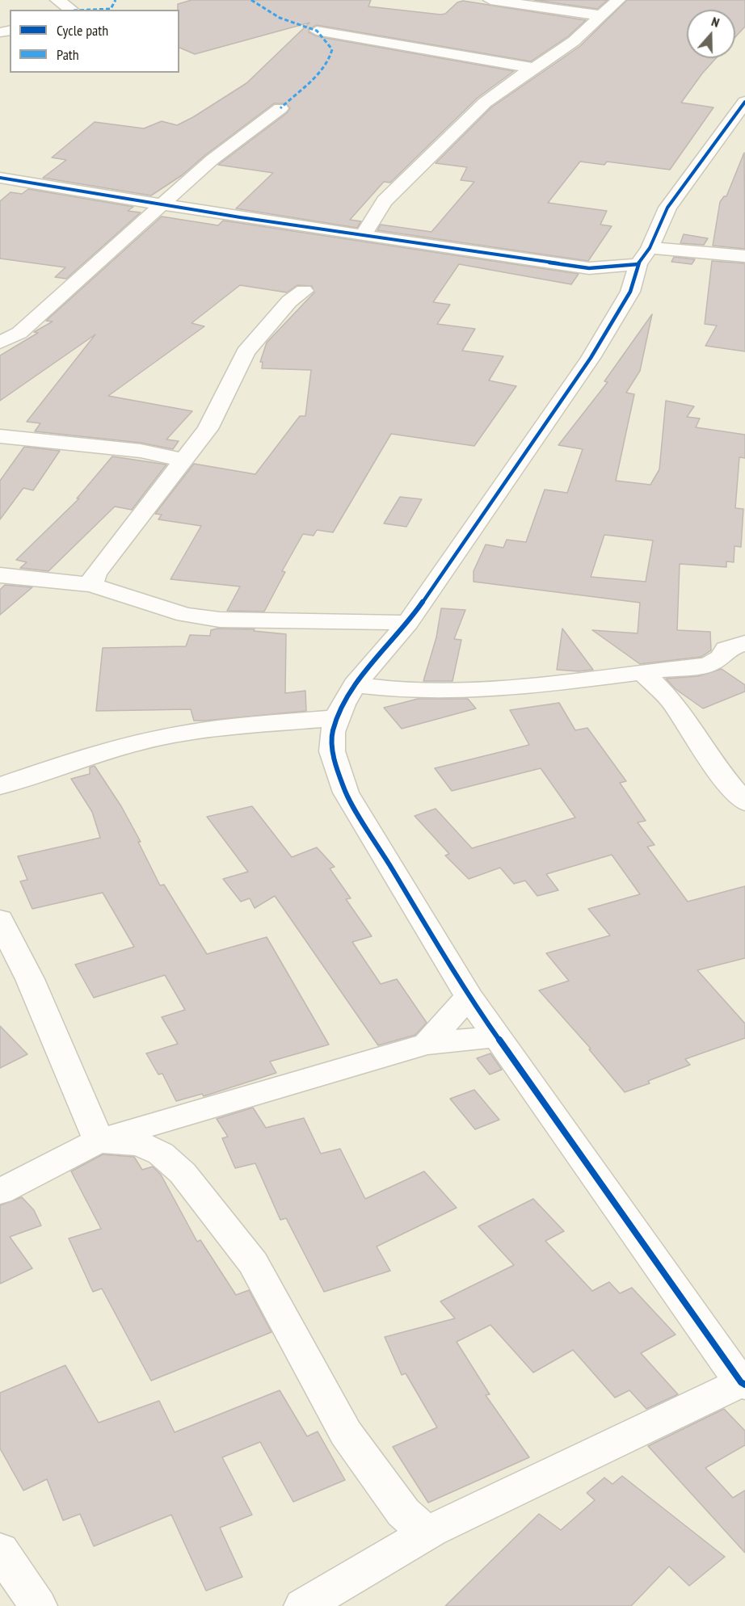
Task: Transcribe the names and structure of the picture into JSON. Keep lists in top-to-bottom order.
{
  "legend": ["Cycle path", "Path"],
  "north": "top"
}
